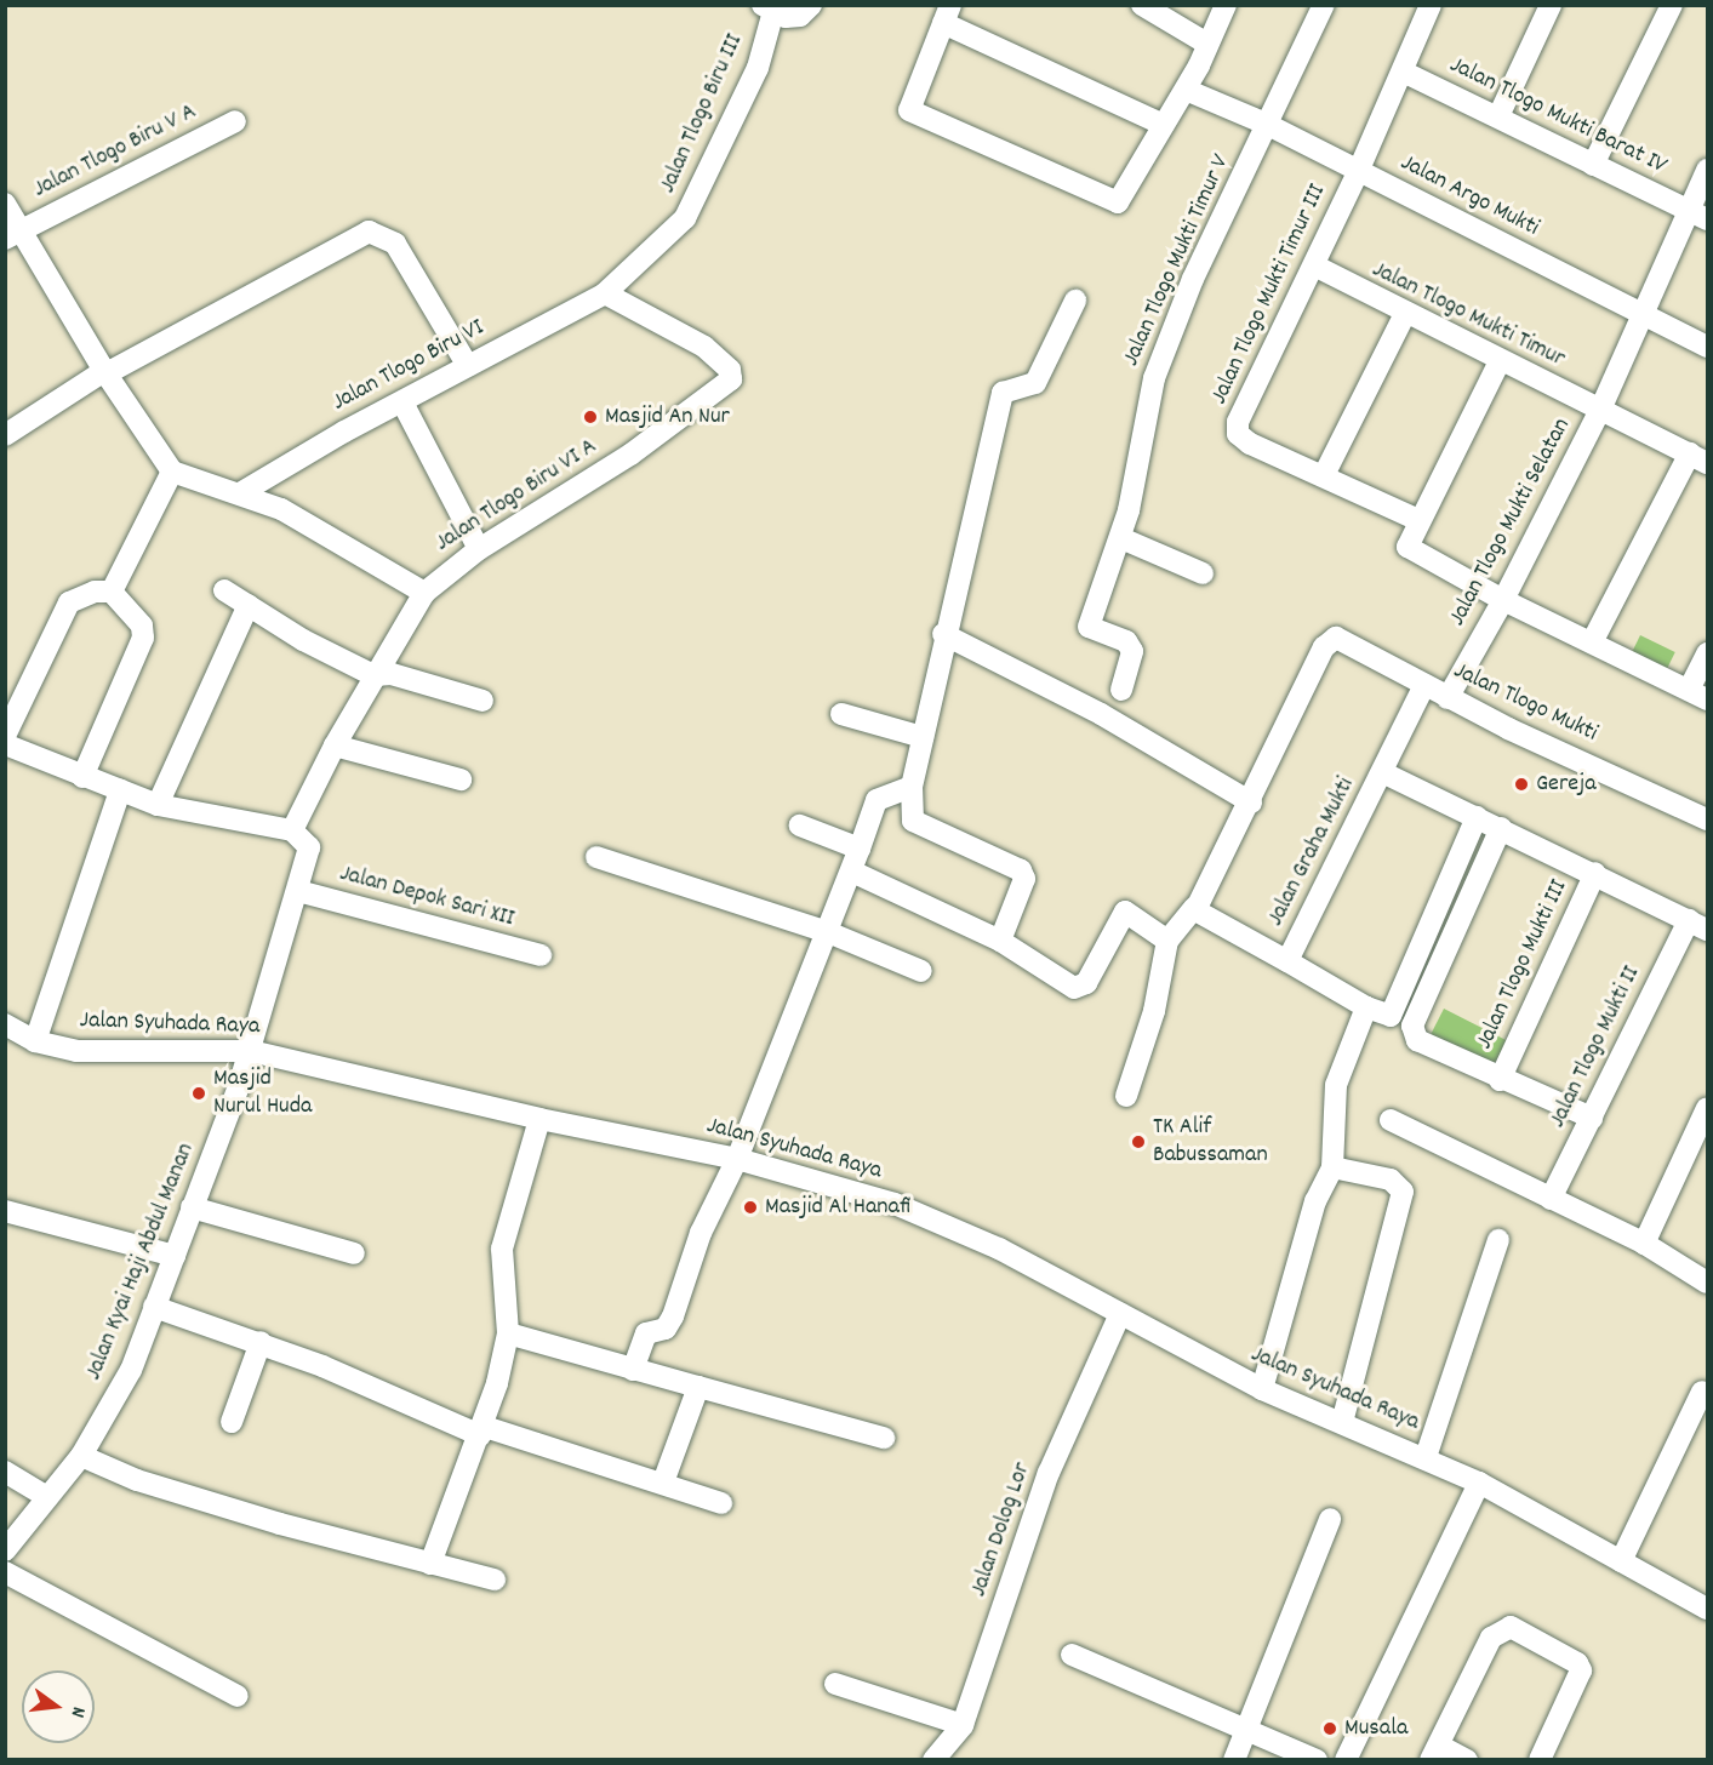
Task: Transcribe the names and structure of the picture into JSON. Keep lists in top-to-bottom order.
{
  "streets": {
    "street": [
      "Jalan Tlogo Biru III",
      "Jalan Tlogo Mukti Barat IV",
      "Jalan Tlogo Biru V A",
      "Jalan Argo Mukti",
      "Jalan Tlogo Mukti Timur V",
      "Jalan Tlogo Mukti Timur III",
      "Jalan Tlogo Mukti Timur",
      "Jalan Tlogo Biru VI",
      "Jalan Tlogo Biru VI A",
      "Jalan Tlogo Mukti Selatan",
      "Jalan Tlogo Mukti",
      "Jalan Graha Mukti",
      "Jalan Depok Sari XII",
      "Jalan Tlogo Mukti III",
      "Jalan Syuhada Raya",
      "Jalan Tlogo Mukti II",
      "Jalan Kyai Haji Abdul Manan",
      "Jalan Dolog Lor"
    ]
  },
  "crossings": [
    ["Jalan Tlogo Biru III", "Jalan Tlogo Biru VI"],
    ["Jalan Tlogo Biru III", "Jalan Tlogo Biru VI A"],
    ["Jalan Tlogo Mukti Barat IV", "Jalan Tlogo Mukti Timur III"],
    ["Jalan Tlogo Mukti Barat IV", "Jalan Tlogo Mukti Selatan"],
    ["Jalan Argo Mukti", "Jalan Tlogo Mukti Timur V"],
    ["Jalan Argo Mukti", "Jalan Tlogo Mukti Timur III"],
    ["Jalan Argo Mukti", "Jalan Tlogo Mukti Selatan"],
    ["Jalan Tlogo Mukti Timur III", "Jalan Tlogo Mukti Timur"],
    ["Jalan Tlogo Mukti Timur", "Jalan Tlogo Mukti Selatan"],
    ["Jalan Tlogo Biru VI", "Jalan Tlogo Biru VI A"],
    ["Jalan Tlogo Biru VI A", "Jalan Kyai Haji Abdul Manan"],
    ["Jalan Tlogo Mukti Selatan", "Jalan Tlogo Mukti"],
    ["Jalan Tlogo Mukti", "Jalan Graha Mukti"],
    ["Jalan Depok Sari XII", "Jalan Kyai Haji Abdul Manan"],
    ["Jalan Tlogo Mukti III", "Jalan Tlogo Mukti II"],
    ["Jalan Syuhada Raya", "Jalan Kyai Haji Abdul Manan"],
    ["Jalan Syuhada Raya", "Jalan Dolog Lor"]
  ],
  "places": [
    "Masjid An Nur",
    "Gereja",
    "Masjid Nurul Huda",
    "TK Alif Babussaman",
    "Masjid Al Hanafi",
    "Musala"
  ],
  "north": "right"
}
